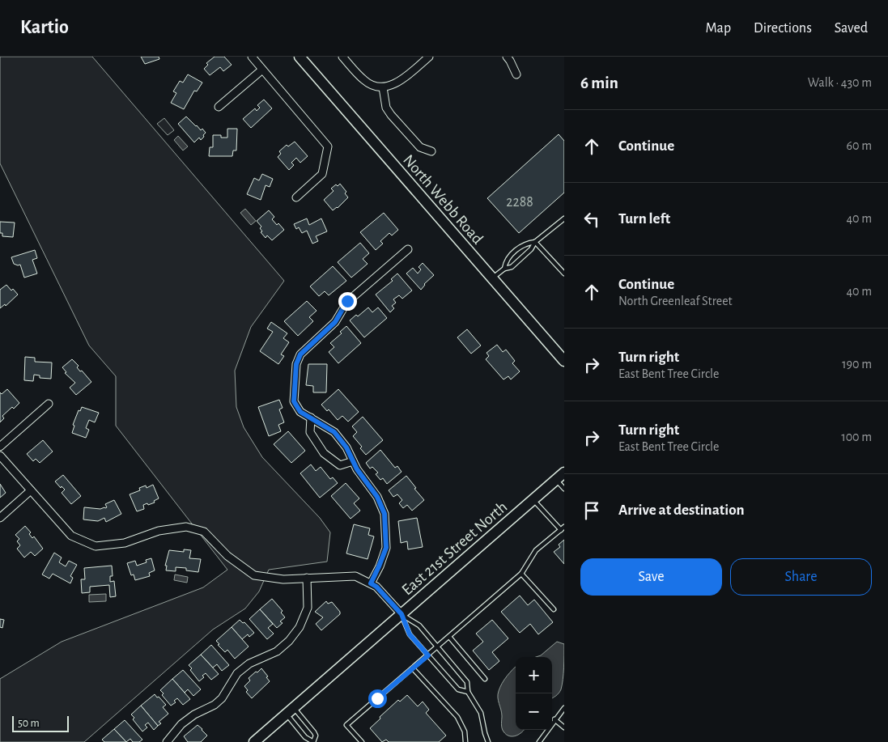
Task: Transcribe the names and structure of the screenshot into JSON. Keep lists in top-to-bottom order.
{
  "streets": {
    "main road": ["North Webb Road", "East 21st Street North"]
  },
  "house_numbers": ["2288"],
  "scale_bar": "50 m",
  "page": {
    "header": "Kartio",
    "nav": ["Map", "Directions", "Saved"],
    "heading": ["6 min", "Walk · 430 m"],
    "list": [
      ["Continue", "60 m"],
      ["Turn left", "40 m"],
      ["Continue", "North Greenleaf Street", "40 m"],
      ["Turn right", "East Bent Tree Circle", "190 m"],
      ["Turn right", "East Bent Tree Circle", "100 m"],
      "Arrive at destination"
    ],
    "buttons": ["Save", "Share"],
    "map_buttons": ["+", "−"],
    "scale": "50 m"
  }
}
